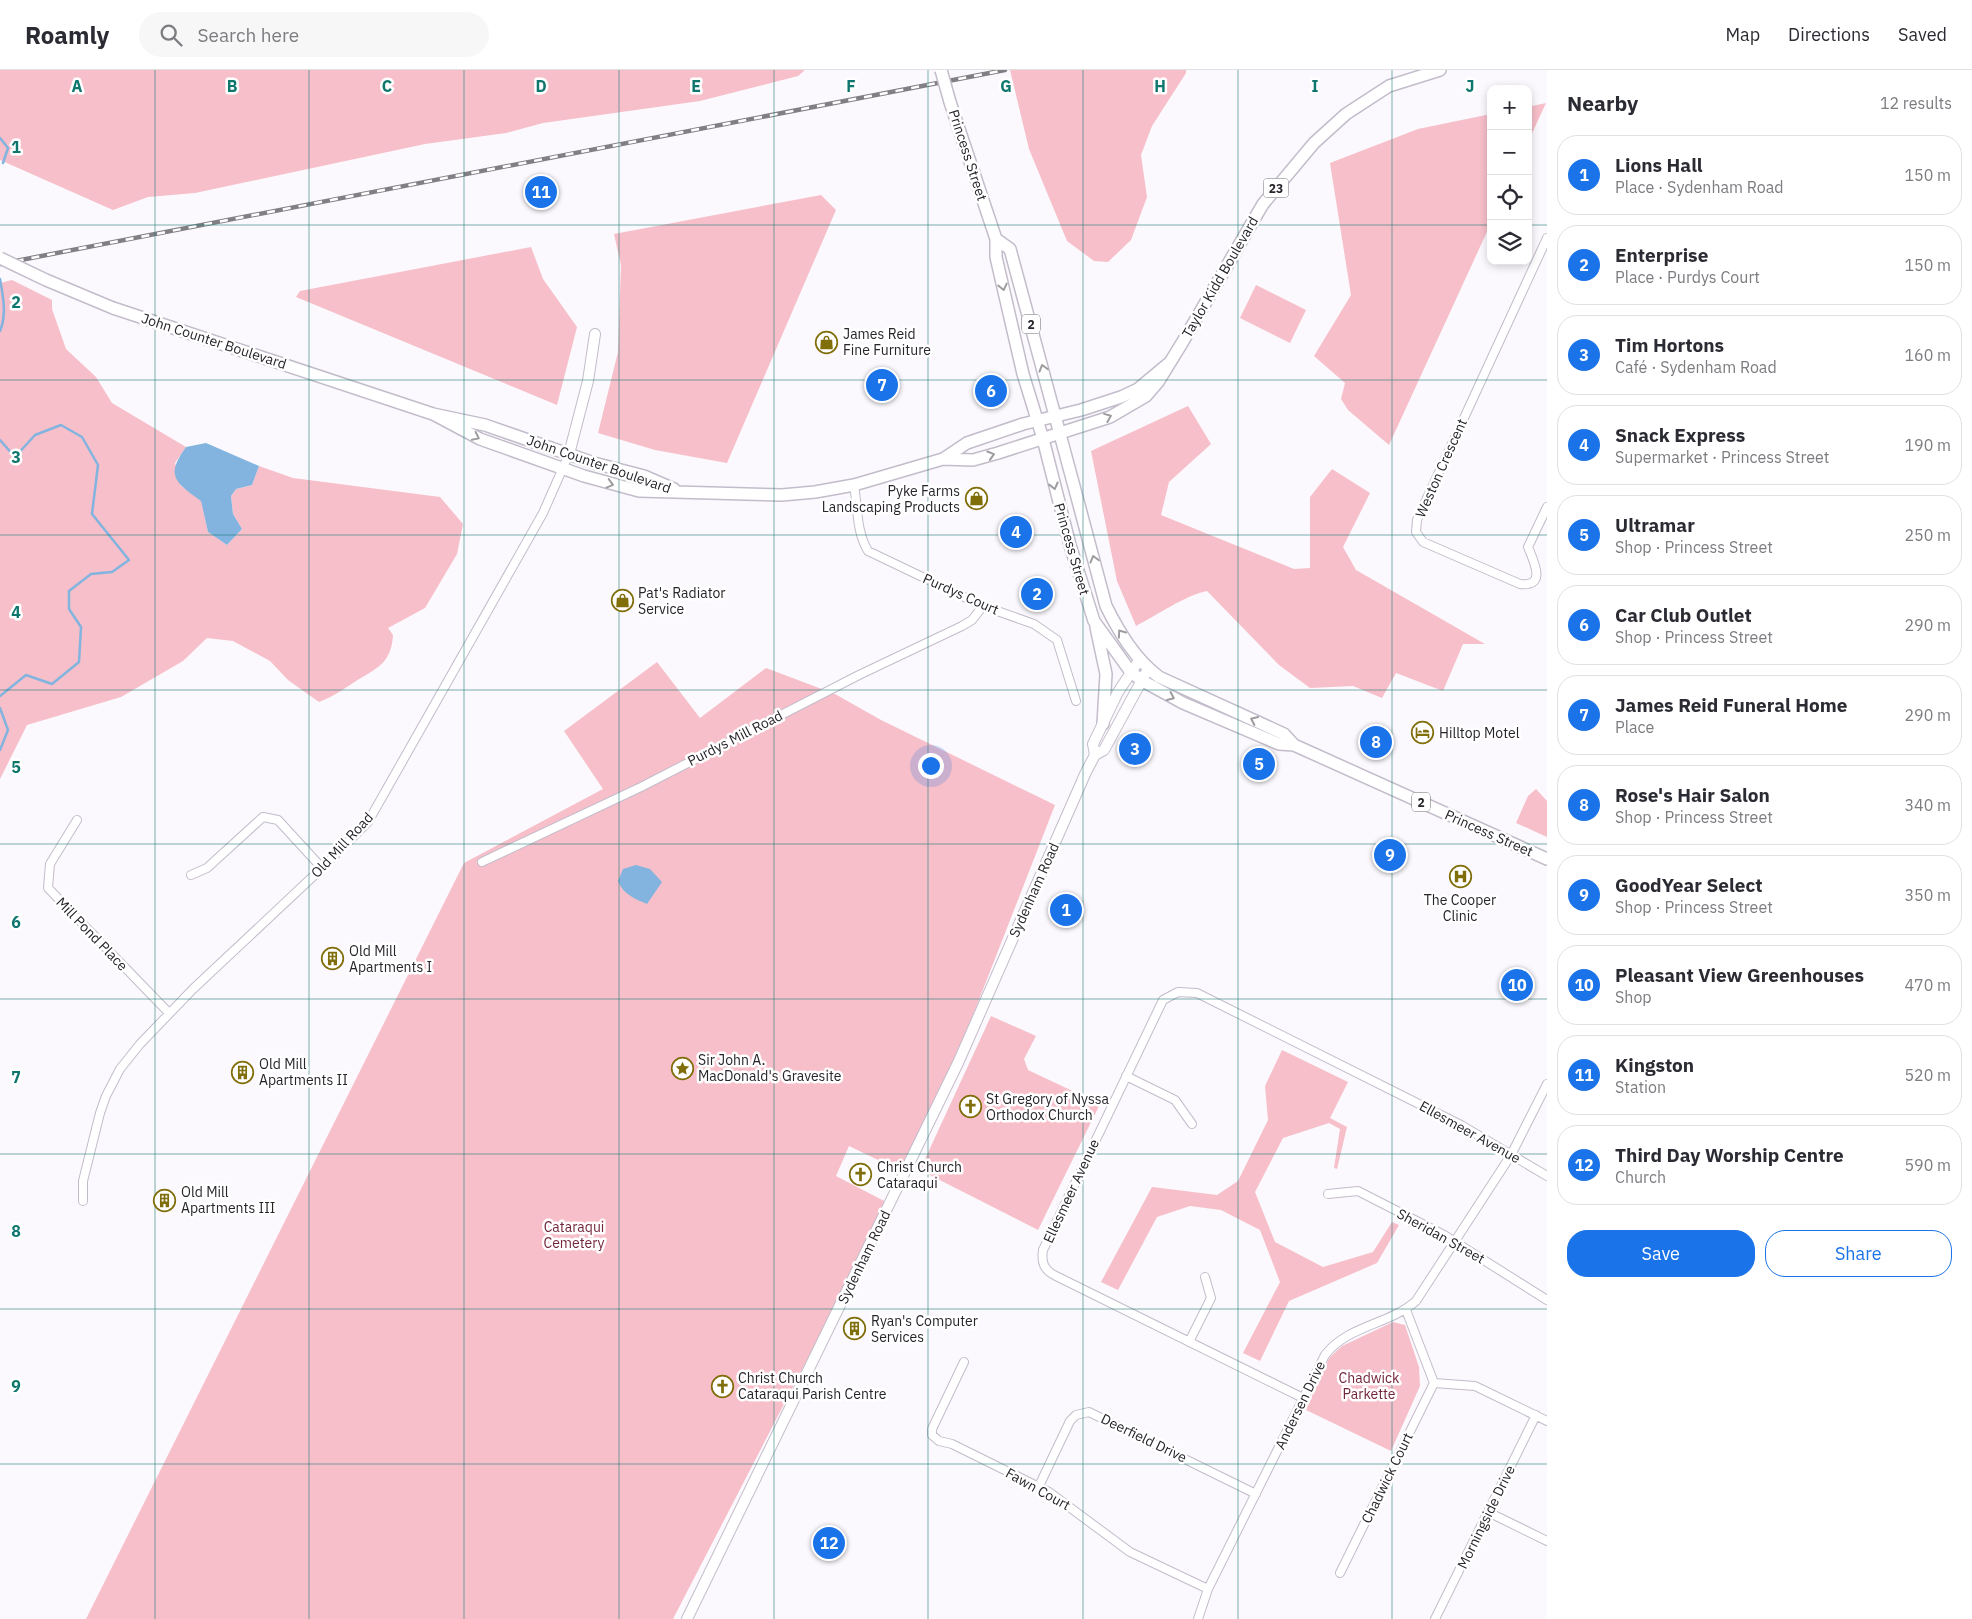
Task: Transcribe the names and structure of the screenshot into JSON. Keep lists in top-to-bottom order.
{
  "streets": {
    "main road": [
      "Princess Street",
      "23",
      "Taylor Kidd Boulevard",
      "2",
      "John Counter Boulevard",
      "Sydenham Road"
    ],
    "street": [
      "Weston Crescent",
      "Purdys Court",
      "Purdys Mill Road",
      "Old Mill Road",
      "Mill Pond Place",
      "Ellesmeer Avenue",
      "Sheridan Street",
      "Andersen Drive",
      "Deerfield Drive",
      "Chadwick Court",
      "Fawn Court",
      "Morningside Drive"
    ]
  },
  "crossings": [
    ["Princess Street", "Taylor Kidd Boulevard"],
    ["Princess Street", "John Counter Boulevard"],
    ["Princess Street", "Sydenham Road"],
    ["Taylor Kidd Boulevard", "John Counter Boulevard"],
    ["John Counter Boulevard", "Purdys Court"],
    ["John Counter Boulevard", "Old Mill Road"],
    ["Purdys Court", "Purdys Mill Road"],
    ["Old Mill Road", "Mill Pond Place"],
    ["Ellesmeer Avenue", "Andersen Drive"],
    ["Sheridan Street", "Andersen Drive"],
    ["Andersen Drive", "Deerfield Drive"],
    ["Andersen Drive", "Fawn Court"],
    ["Deerfield Drive", "Fawn Court"]
  ],
  "parks": ["Cataraqui Cemetery", "Chadwick Parkette"],
  "places": {
    "shop": ["James Reid Fine Furniture", "Pyke Farms Landscaping Products", "Pat's Radiator Service"],
    "hotel": ["Hilltop Motel"],
    "hospital": ["The Cooper Clinic"],
    "building": [
      "Old Mill Apartments I",
      "Old Mill Apartments II",
      "Old Mill Apartments III",
      "Ryan's Computer Services"
    ],
    "place": ["Sir John A. MacDonald's Gravesite"],
    "church": ["St Gregory of Nyssa Orthodox Church", "Christ Church Cataraqui", "Christ Church Cataraqui Parish Centre"]
  },
  "page": {
    "header": "Roamly",
    "search": "Search here",
    "nav": ["Map", "Directions", "Saved"],
    "heading": ["Nearby", "12 results"],
    "map_buttons": ["+", "−"],
    "list": [
      {
        "mark": "1",
        "name": "Lions Hall",
        "note": "Place · Sydenham Road",
        "value": "150 m"
      },
      {
        "mark": "2",
        "name": "Enterprise",
        "note": "Place · Purdys Court",
        "value": "150 m"
      },
      {
        "mark": "3",
        "name": "Tim Hortons",
        "note": "Café · Sydenham Road",
        "value": "160 m"
      },
      {
        "mark": "4",
        "name": "Snack Express",
        "note": "Supermarket · Princess Street",
        "value": "190 m"
      },
      {
        "mark": "5",
        "name": "Ultramar",
        "note": "Shop · Princess Street",
        "value": "250 m"
      },
      {
        "mark": "6",
        "name": "Car Club Outlet",
        "note": "Shop · Princess Street",
        "value": "290 m"
      },
      {
        "mark": "7",
        "name": "James Reid Funeral Home",
        "note": "Place",
        "value": "290 m"
      },
      {
        "mark": "8",
        "name": "Rose's Hair Salon",
        "note": "Shop · Princess Street",
        "value": "340 m"
      },
      {
        "mark": "9",
        "name": "GoodYear Select",
        "note": "Shop · Princess Street",
        "value": "350 m"
      },
      {
        "mark": "10",
        "name": "Pleasant View Greenhouses",
        "note": "Shop",
        "value": "470 m"
      },
      {
        "mark": "11",
        "name": "Kingston",
        "note": "Station",
        "value": "520 m"
      },
      {
        "mark": "12",
        "name": "Third Day Worship Centre",
        "note": "Church",
        "value": "590 m"
      }
    ],
    "pins": [
      "11",
      "7",
      "6",
      "4",
      "2",
      "8",
      "3",
      "5",
      "9",
      "1",
      "10",
      "12"
    ],
    "buttons": ["Save", "Share"]
  },
  "grid": {
    "columns": [
      "A",
      "B",
      "C",
      "D",
      "E",
      "F",
      "G",
      "H",
      "I",
      "J"
    ],
    "rows": [
      "1",
      "2",
      "3",
      "4",
      "5",
      "6",
      "7",
      "8",
      "9"
    ]
  }
}
